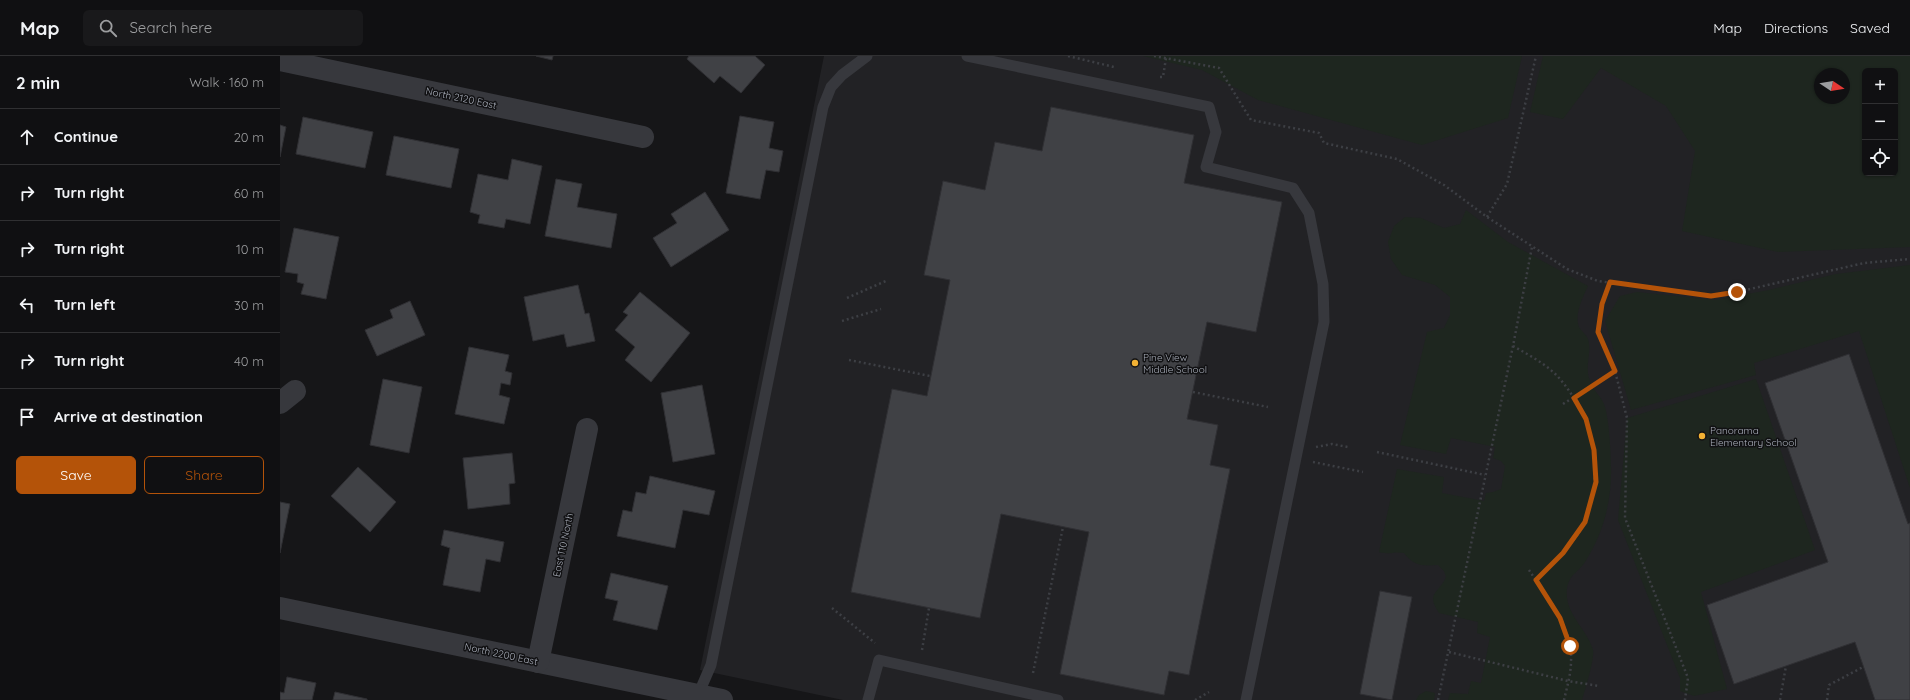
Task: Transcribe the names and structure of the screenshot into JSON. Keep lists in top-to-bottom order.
{
  "streets": {
    "street": ["North 2120 East", "East 110 North", "North 2200 East"]
  },
  "crossings": [
    ["East 110 North", "North 2200 East"]
  ],
  "places": ["Pine View Middle School", "Panorama Elementary School"],
  "north": "right",
  "page": {
    "header": "Map",
    "search": "Search here",
    "nav": ["Map", "Directions", "Saved"],
    "heading": ["2 min", "Walk · 160 m"],
    "map_buttons": ["+", "−"],
    "list": [
      ["Continue", "20 m"],
      ["Turn right", "60 m"],
      ["Turn right", "10 m"],
      ["Turn left", "30 m"],
      ["Turn right", "40 m"],
      "Arrive at destination"
    ],
    "buttons": ["Save", "Share"]
  }
}
